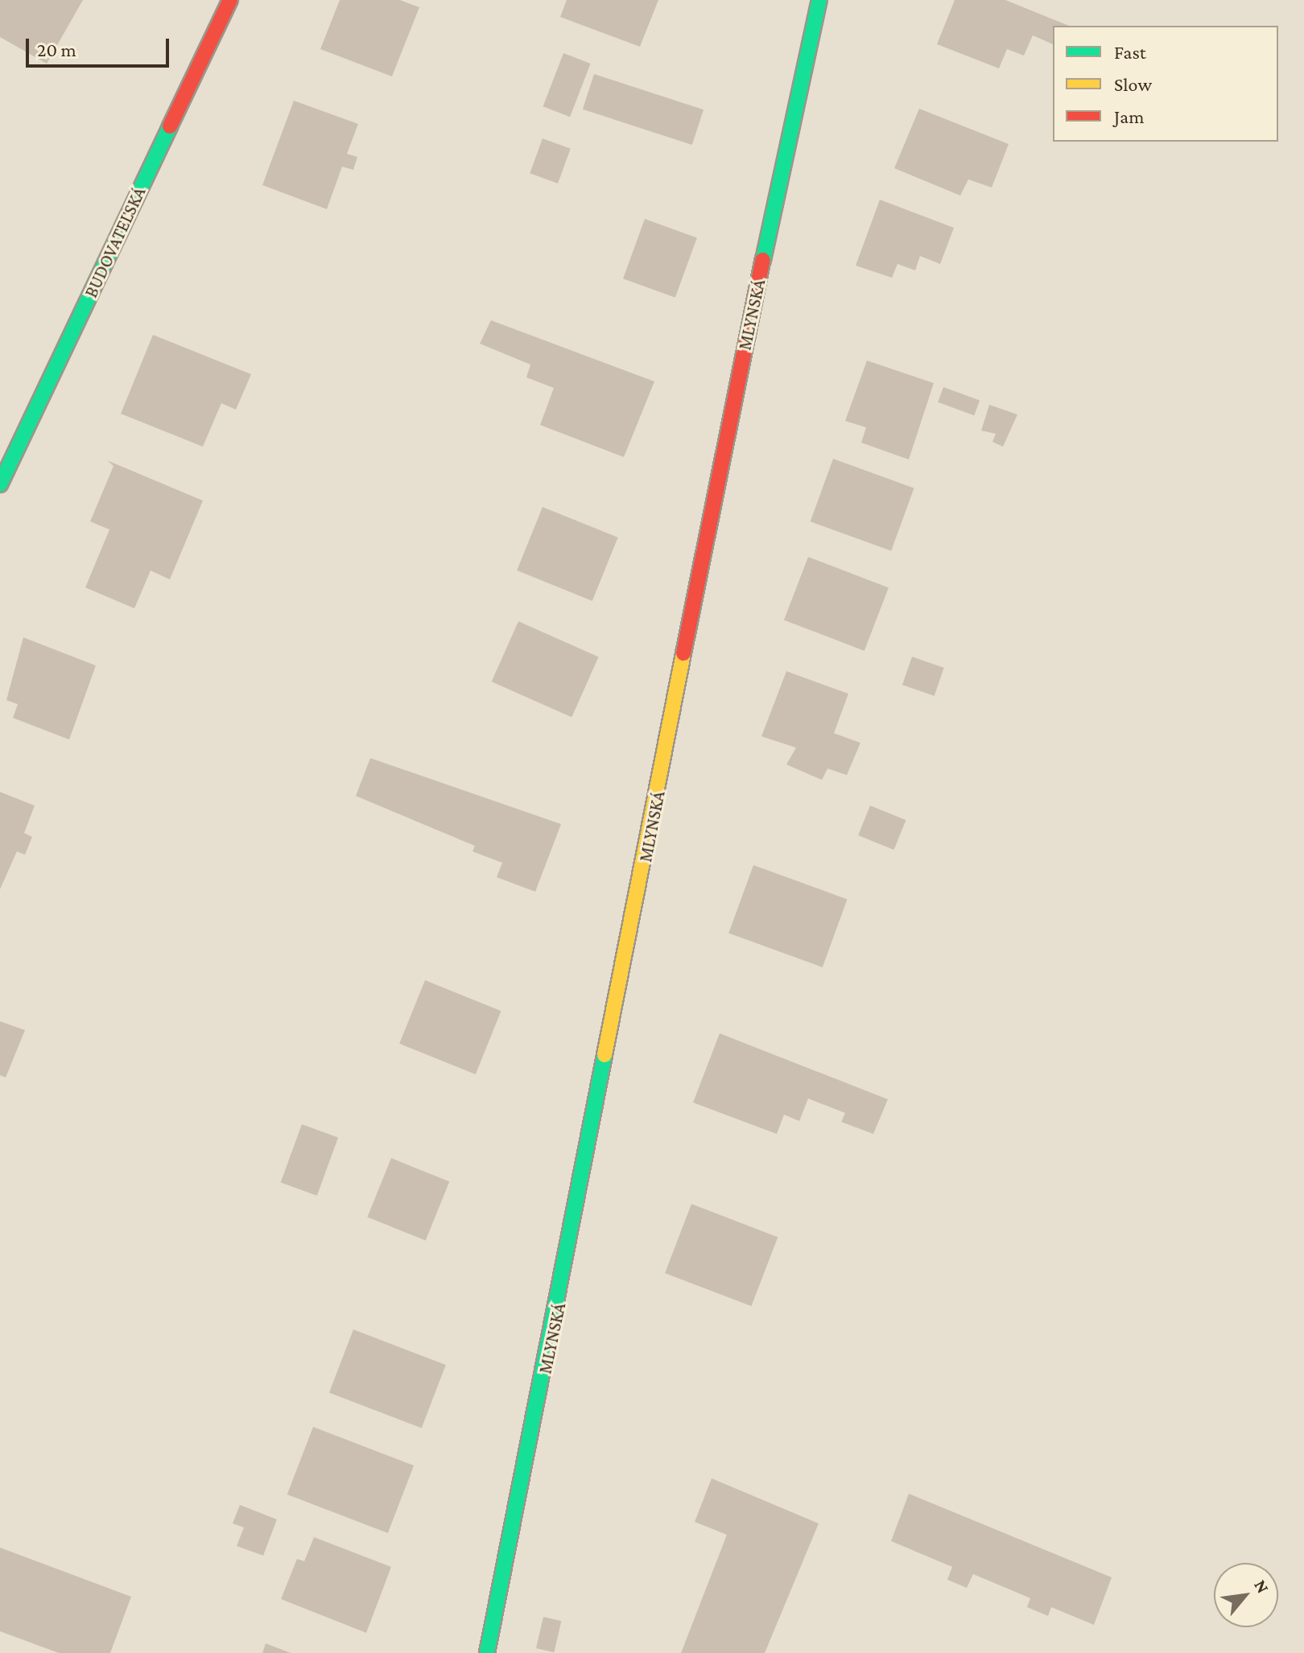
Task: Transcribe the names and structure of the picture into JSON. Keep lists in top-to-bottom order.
{
  "streets": {
    "street": ["BUDOVATEĽSKÁ", "MLYNSKÁ"]
  },
  "legend": ["Fast", "Slow", "Jam"],
  "scale_bar": "20 m",
  "north": "top right"
}
